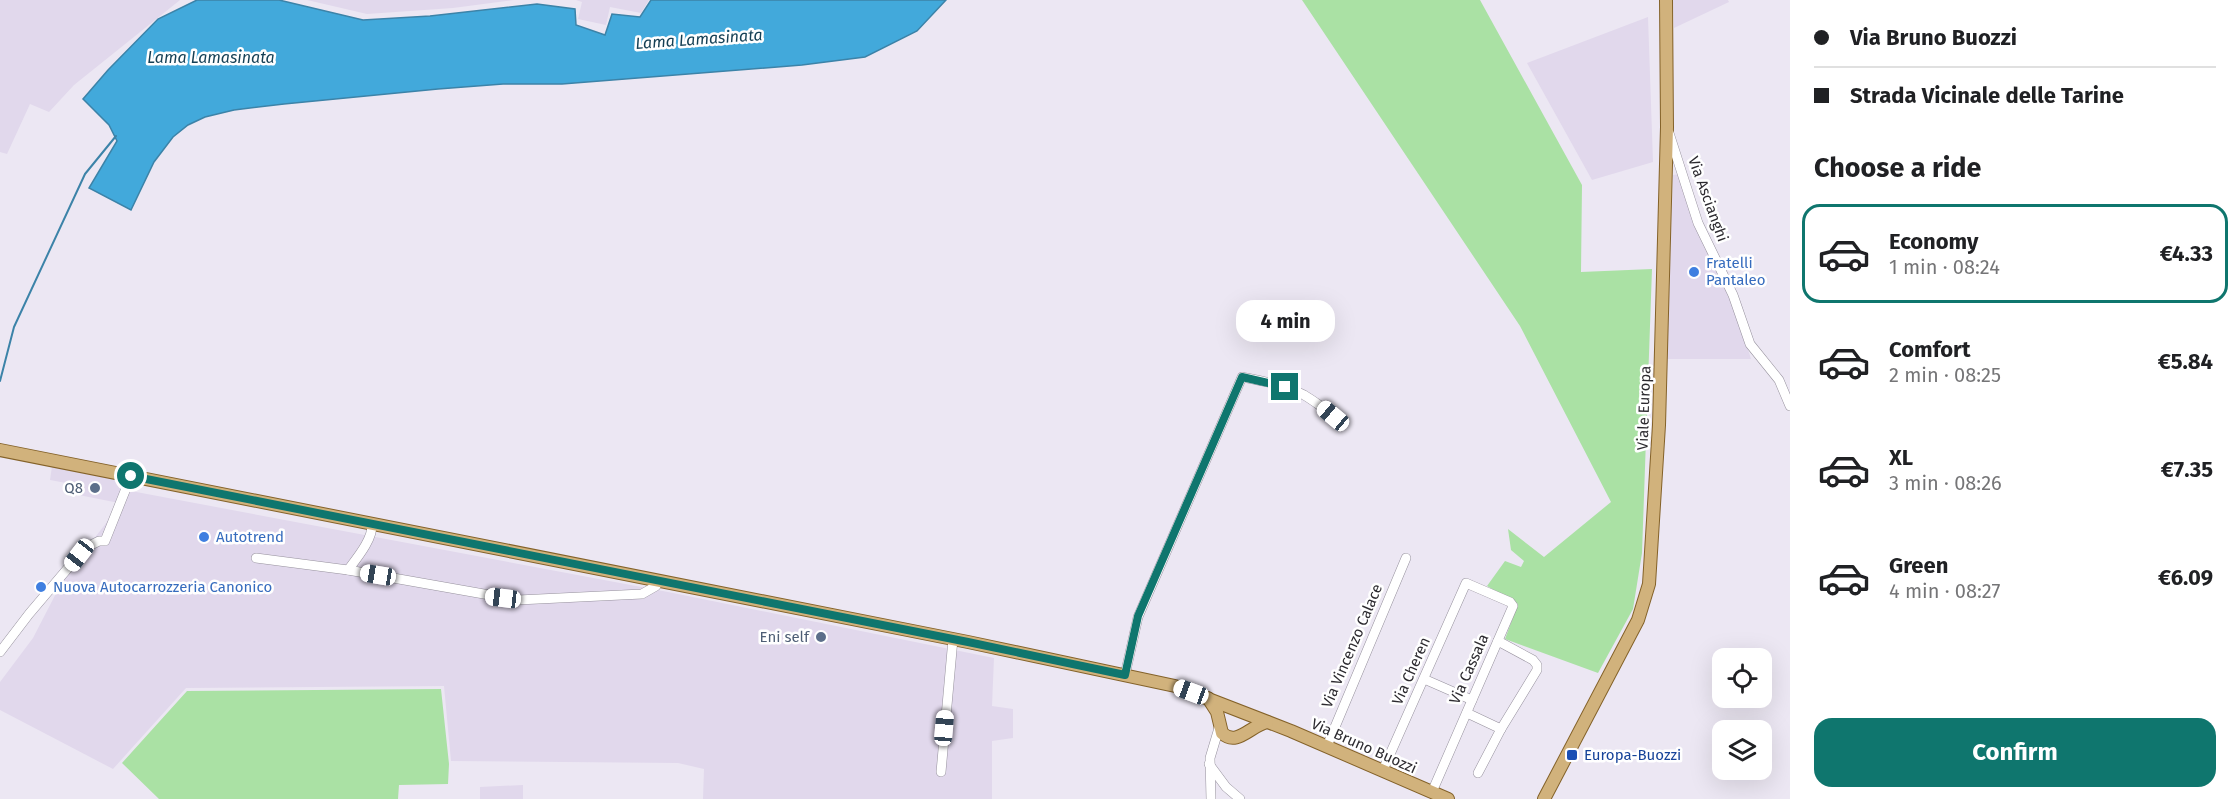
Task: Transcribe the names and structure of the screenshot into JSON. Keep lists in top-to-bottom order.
{
  "streets": {
    "main road": ["Viale Europa", "Via Bruno Buozzi"],
    "street": [
      "Via Ascianghi",
      "Via Vincenzo Calace",
      "Via Cassala",
      "Via Cheren"
    ]
  },
  "crossings": [
    ["Via Ascianghi", "Viale Europa"],
    ["Via Vincenzo Calace", "Via Bruno Buozzi"],
    ["Via Cassala", "Via Cheren"],
    ["Via Cassala", "Via Bruno Buozzi"],
    ["Via Cheren", "Via Bruno Buozzi"]
  ],
  "water": ["Lama Lamasinata"],
  "places": {
    "other": [
      "Fratelli Pantaleo",
      "Q8",
      "Autotrend",
      "Nuova Autocarrozzeria Canonico",
      "Eni self"
    ],
    "transit": ["Europa-Buozzi"]
  },
  "page": {
    "banner": ["Via Bruno Buozzi", "Strada Vicinale delle Tarine"],
    "heading": "Choose a ride",
    "list": [
      {
        "name": "Economy",
        "note": "1 min · 08:24",
        "value": "€4.33"
      },
      {
        "name": "Comfort",
        "note": "2 min · 08:25",
        "value": "€5.84"
      },
      {
        "name": "XL",
        "note": "3 min · 08:26",
        "value": "€7.35"
      },
      {
        "name": "Green",
        "note": "4 min · 08:27",
        "value": "€6.09"
      }
    ],
    "bubble": "4 min",
    "buttons": "Confirm"
  }
}
